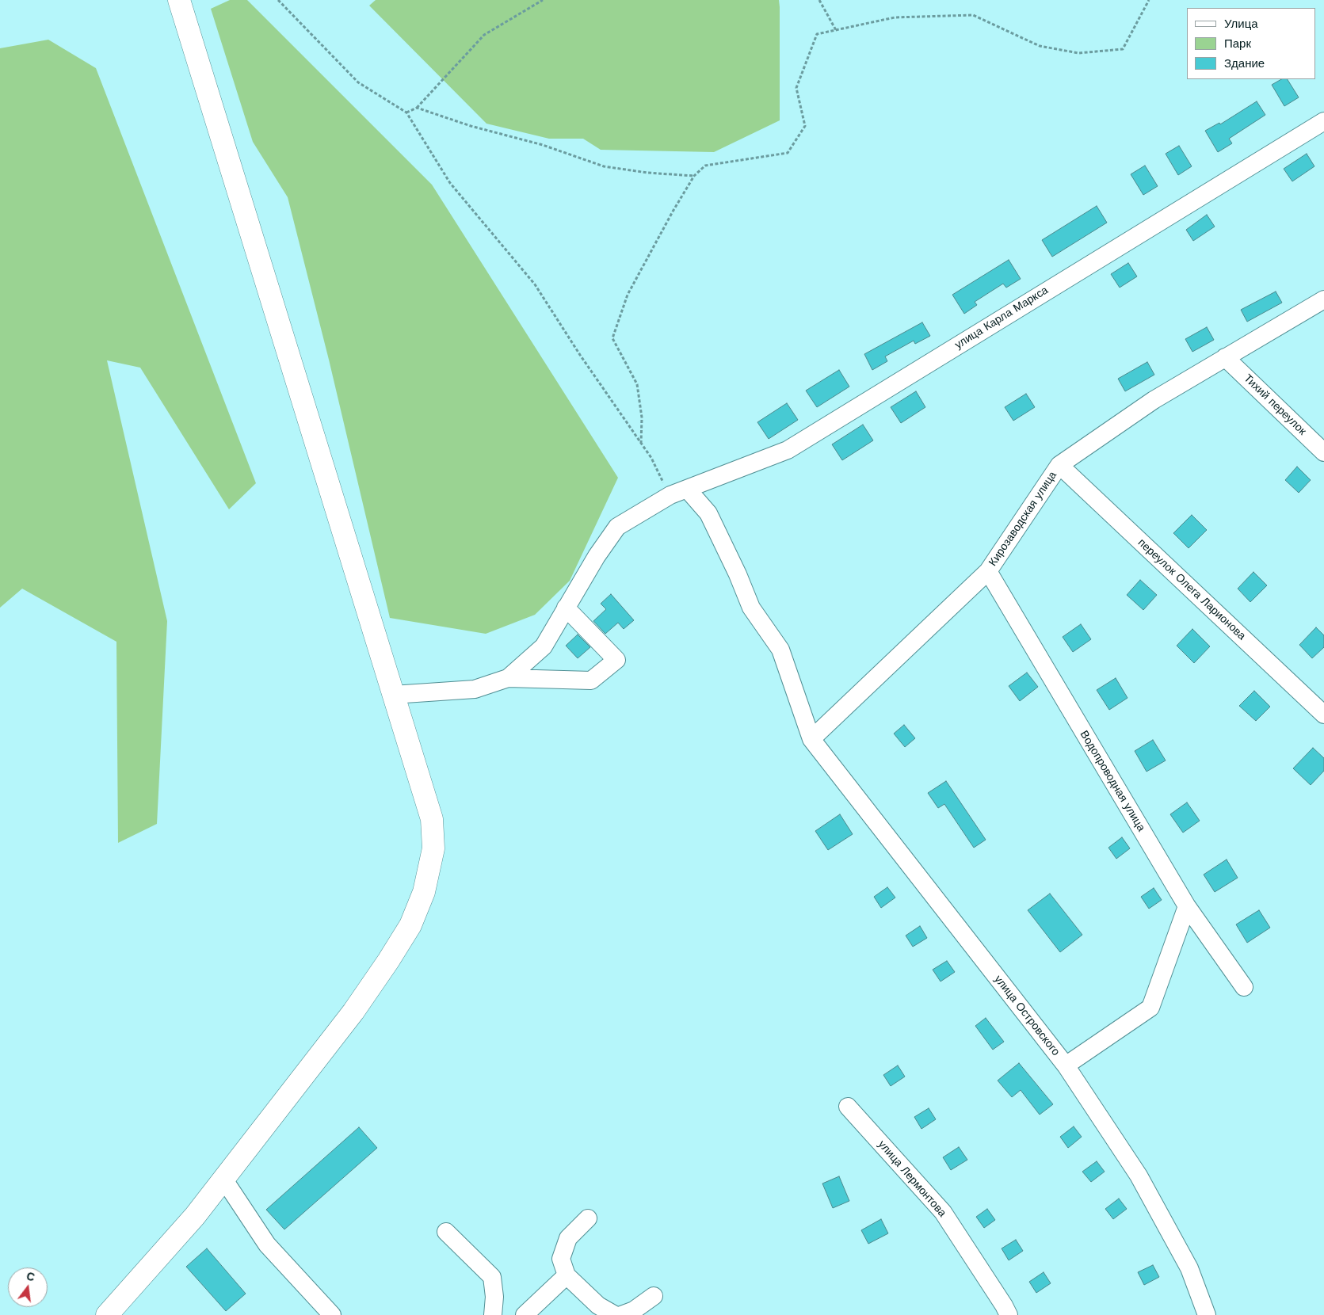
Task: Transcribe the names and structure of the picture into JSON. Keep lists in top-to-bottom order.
{
  "streets": {
    "street": [
      "улица Карла Маркса",
      "Тихий переулок",
      "Кирозаводская улица",
      "переулок Олега Ларионова",
      "Водопроводная улица",
      "улица Островского",
      "улица Лермонтова"
    ]
  },
  "crossings": [
    ["улица Карла Маркса", "улица Островского"],
    ["Тихий переулок", "Кирозаводская улица"],
    ["Кирозаводская улица", "переулок Олега Ларионова"],
    ["Кирозаводская улица", "Водопроводная улица"],
    ["Кирозаводская улица", "улица Островского"]
  ],
  "legend": ["Улица", "Парк", "Здание"],
  "north": "top"
}
